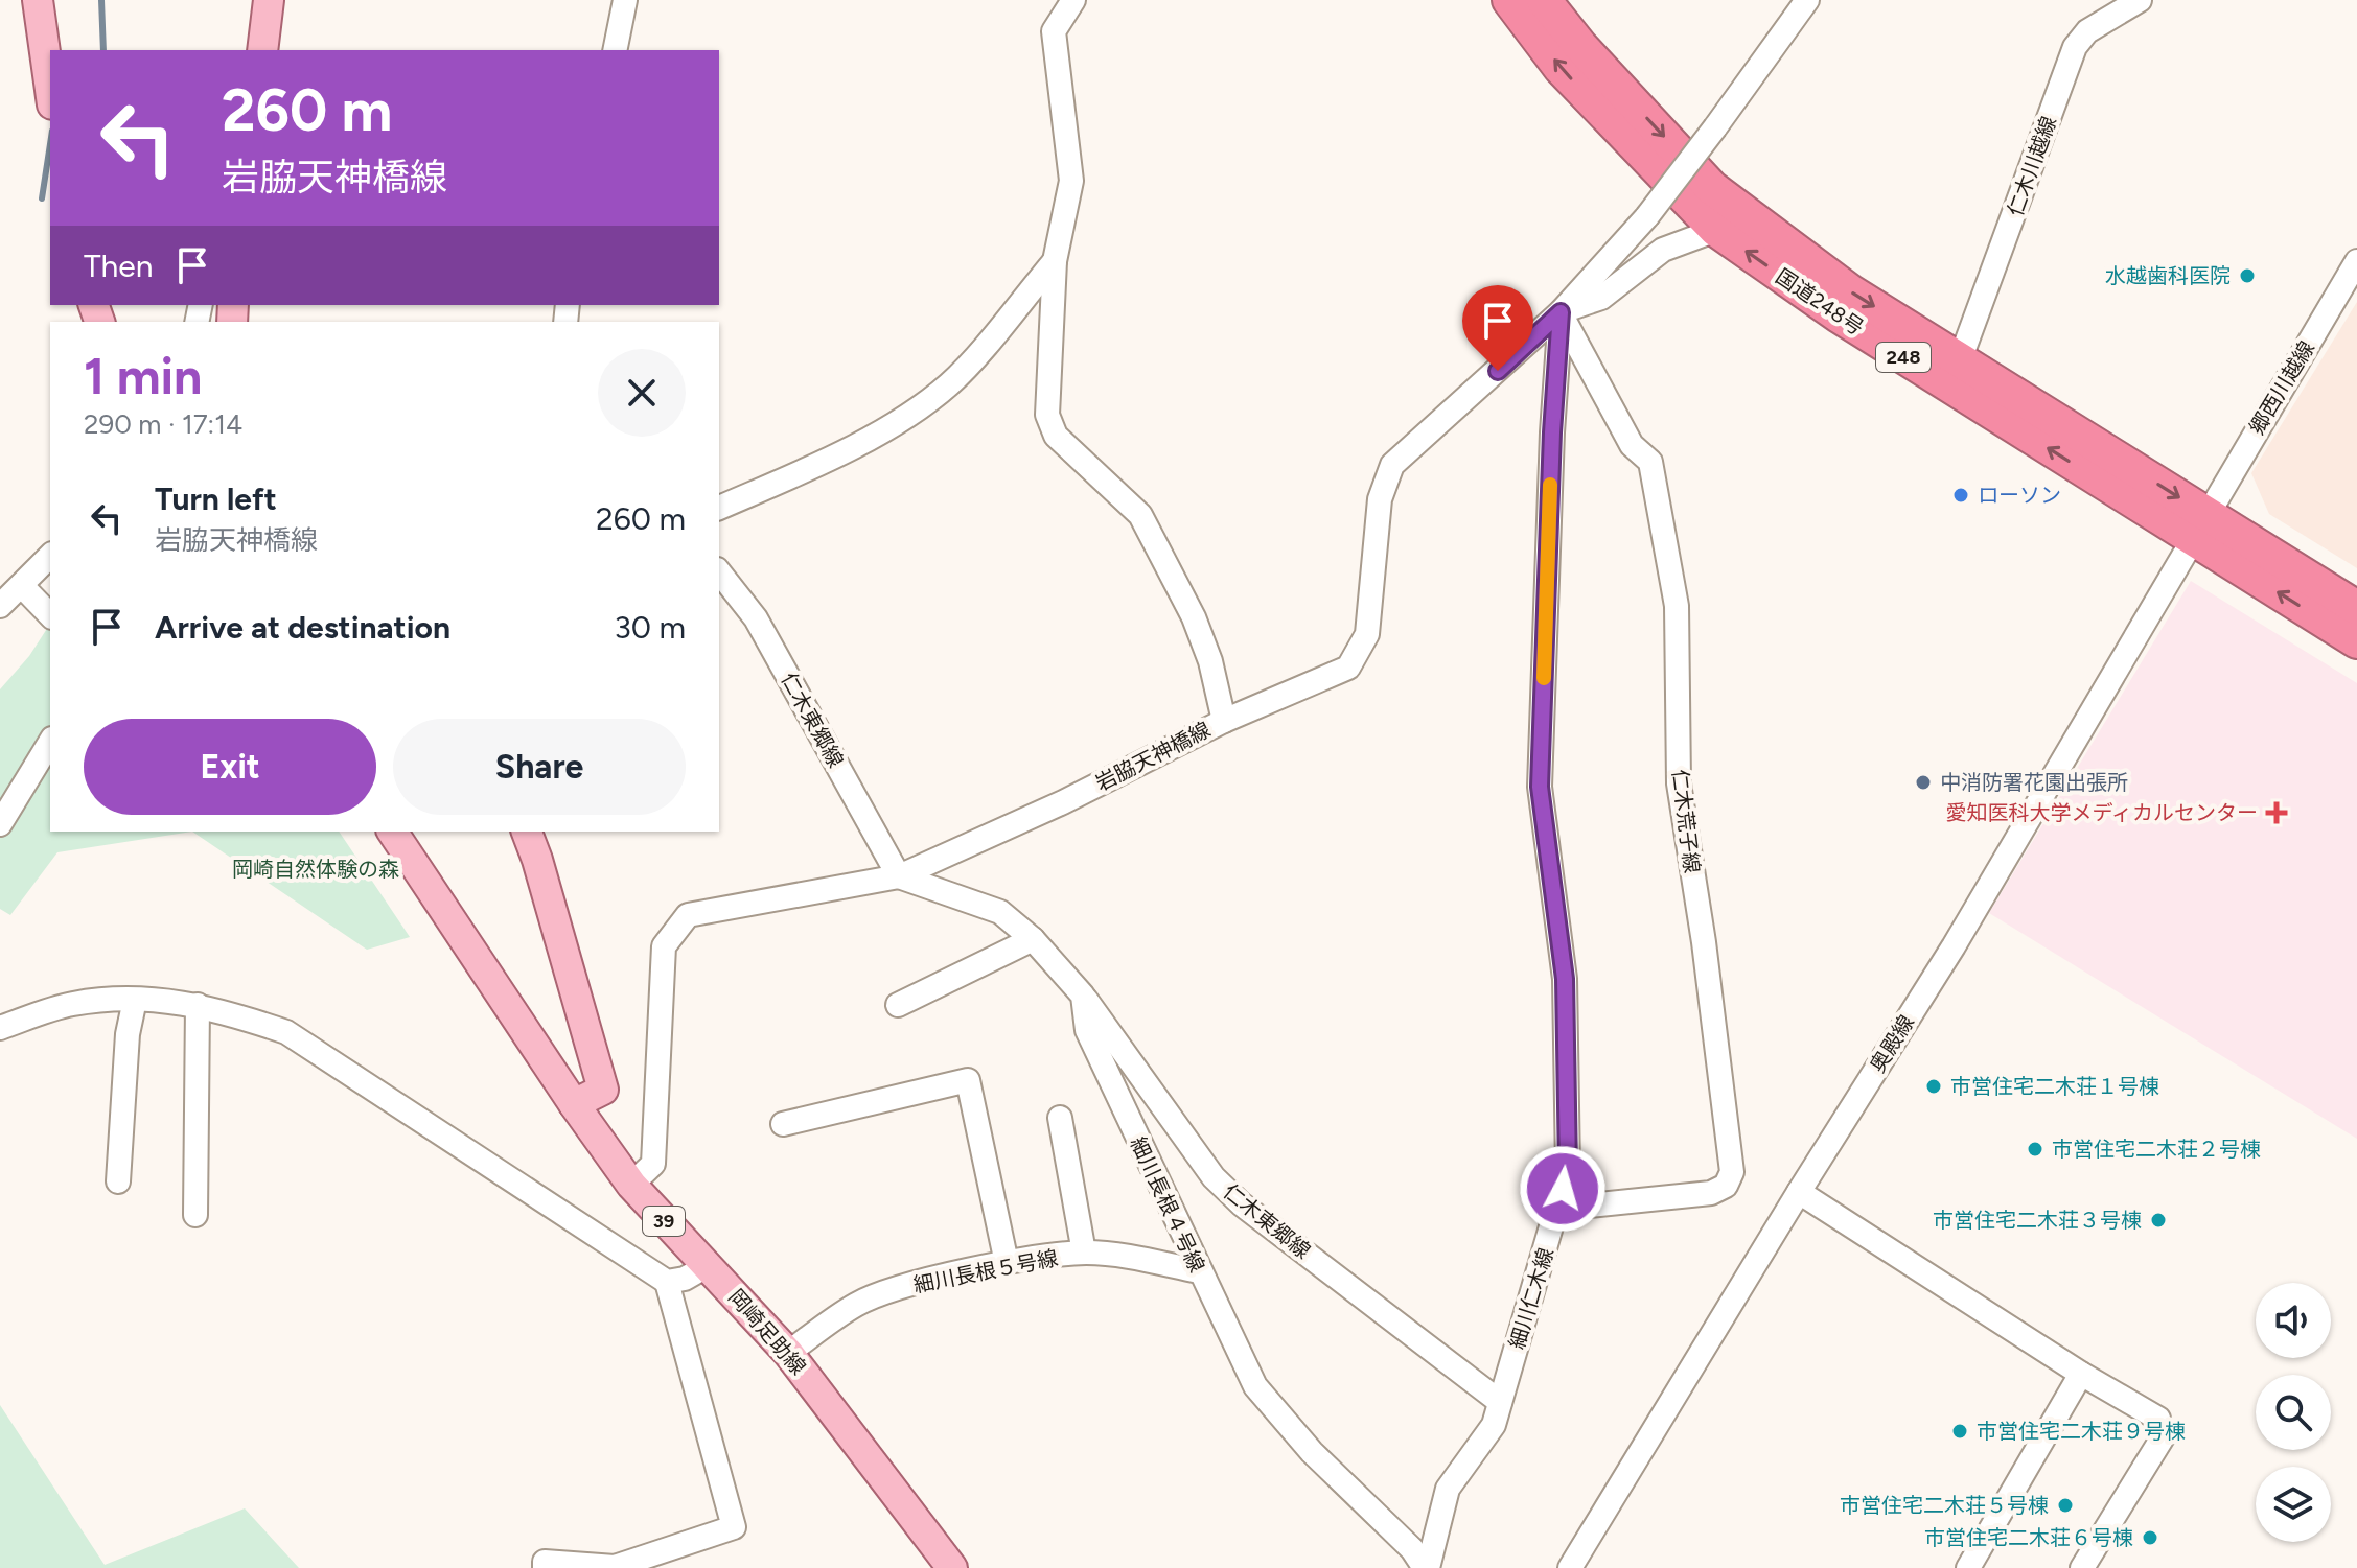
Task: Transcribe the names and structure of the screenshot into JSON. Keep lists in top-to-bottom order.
{
  "streets": {
    "highway": ["国道248号", "248"],
    "main road": ["39", "岡崎足助線"],
    "street": [
      "仁木川越線",
      "郷西川越線",
      "仁木東郷線",
      "岩脇天神橋線",
      "仁木荒子線",
      "奥殿線",
      "細川長根４号線",
      "細川長根５号線",
      "細川仁木線"
    ]
  },
  "crossings": [
    ["仁木川越線", "国道248号"],
    ["国道248号", "郷西川越線"],
    ["国道248号", "奥殿線"],
    ["郷西川越線", "奥殿線"],
    ["仁木東郷線", "岩脇天神橋線"],
    ["仁木東郷線", "細川長根４号線"],
    ["仁木東郷線", "細川仁木線"],
    ["岩脇天神橋線", "仁木荒子線"],
    ["岩脇天神橋線", "細川仁木線"],
    ["岩脇天神橋線", "岡崎足助線"],
    ["仁木荒子線", "細川仁木線"],
    ["細川長根４号線", "細川長根５号線"],
    ["細川長根４号線", "細川仁木線"],
    ["細川長根５号線", "岡崎足助線"]
  ],
  "parks": ["岡崎自然体験の森"],
  "places": {
    "other": [
      "水越歯科医院",
      "ローソン",
      "中消防署花園出張所",
      "市営住宅二木荘１号棟",
      "市営住宅二木荘２号棟",
      "市営住宅二木荘３号棟",
      "市営住宅二木荘９号棟",
      "市営住宅二木荘５号棟",
      "市営住宅二木荘６号棟"
    ],
    "health": ["愛知医科大学メディカルセンター"]
  },
  "page": {
    "turn": ["260 m", "岩脇天神橋線"],
    "then": "Then",
    "heading": ["1 min", "290 m · 17:14"],
    "list": [
      {
        "name": "Turn left",
        "note": "岩脇天神橋線",
        "value": "260 m"
      },
      {
        "name": "Arrive at destination",
        "value": "30 m"
      }
    ],
    "buttons": ["Exit", "Share"]
  }
}
